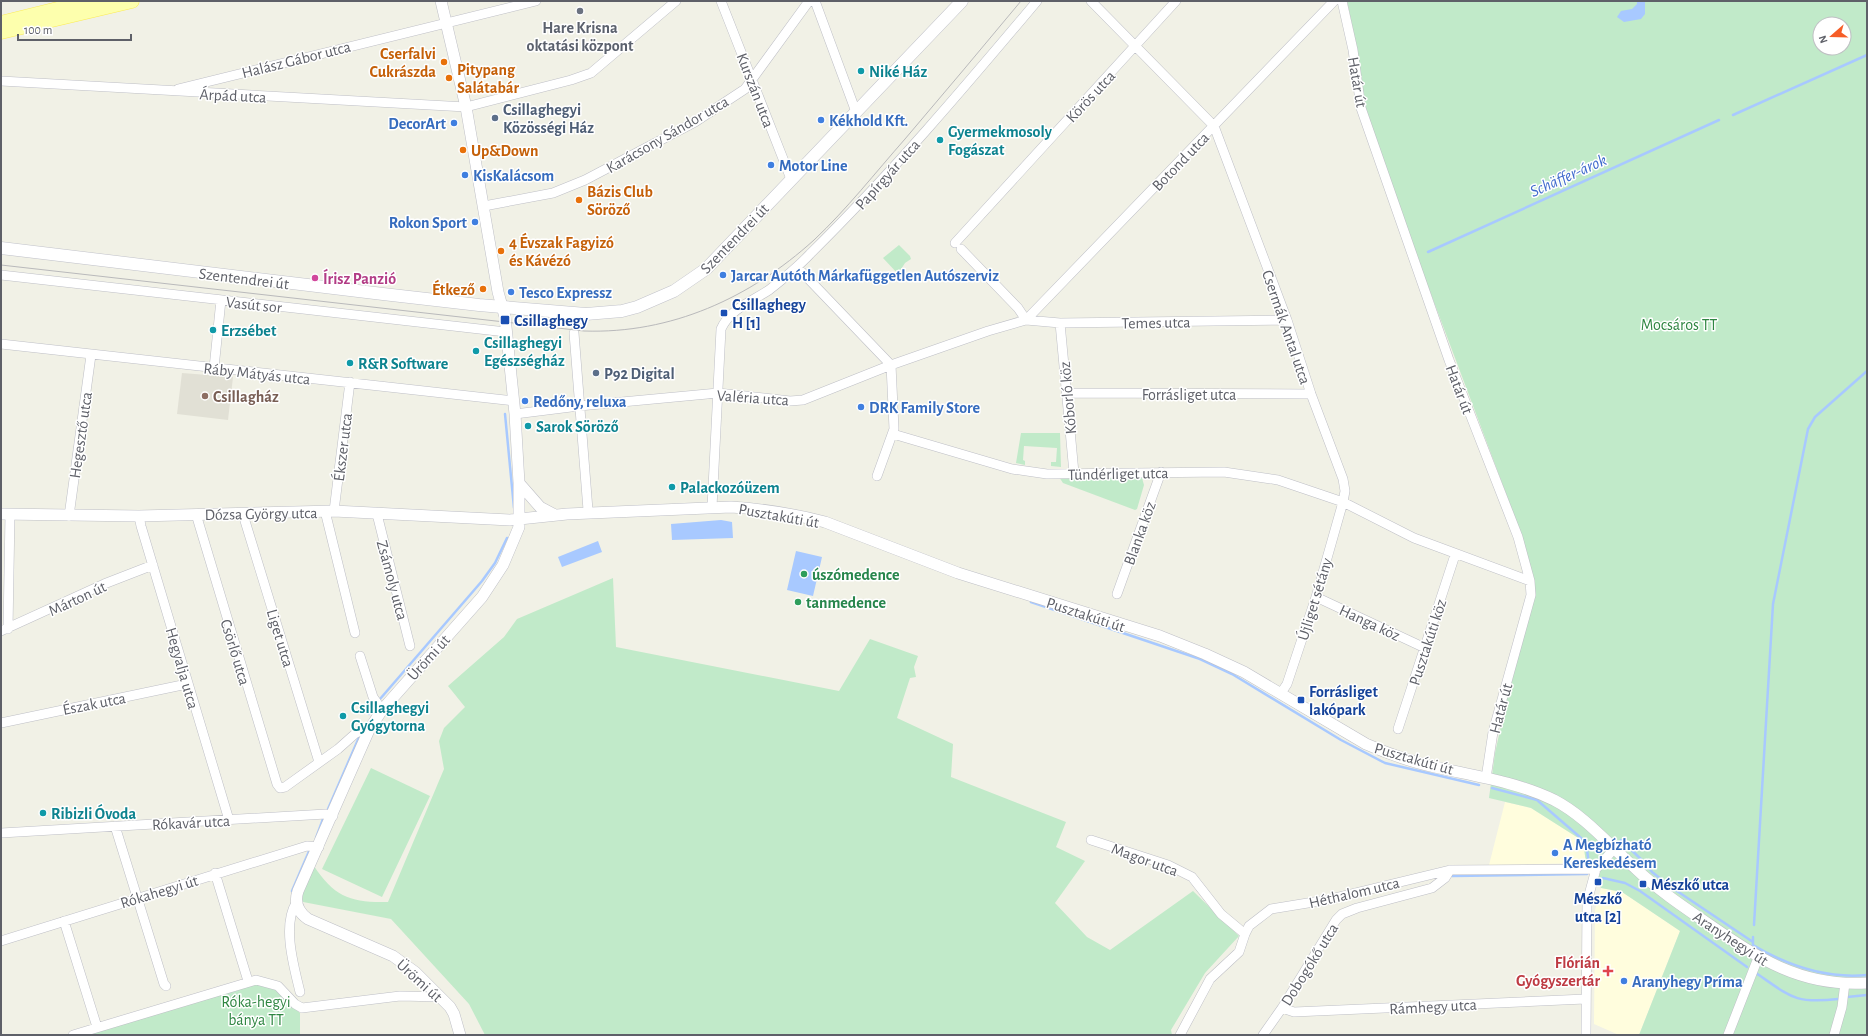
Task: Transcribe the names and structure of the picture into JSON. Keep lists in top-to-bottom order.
{
  "streets": {
    "main road": ["Szentendrei út"],
    "street": [
      "Halász Gábor utca",
      "Határ út",
      "Kurszán utca",
      "Árpád utca",
      "Körös utca",
      "Karácsony Sándor utca",
      "Botond utca",
      "Papírgyár utca",
      "Vasút sor",
      "Temes utca",
      "Csermák Antal utca",
      "Ráby Mátyás utca",
      "Forrásliget utca",
      "Valéria utca",
      "Kóborló köz",
      "Hegesztő utca",
      "Ékszer utca",
      "Tündérliget utca",
      "Dózsa György utca",
      "Pusztakúti út",
      "Blanka köz",
      "Zsámoly utca",
      "Márton út",
      "Újliget sétány",
      "Hanga köz",
      "Liget utca",
      "Pusztakúti köz",
      "Csörlő utca",
      "Ürömi út",
      "Hegyalja utca",
      "Észak utca",
      "Rókavár utca",
      "Magor utca",
      "Rókahegyi út",
      "Héthalom utca",
      "Aranyhegyi út",
      "Dobogókő utca",
      "Rámhegy utca"
    ]
  },
  "crossings": [
    ["Halász Gábor utca", "Árpád utca"],
    ["Halász Gábor utca", "Ürömi út"],
    ["Határ út", "Pusztakúti út"],
    ["Kurszán utca", "Karácsony Sándor utca"],
    ["Kurszán utca", "Szentendrei út"],
    ["Árpád utca", "Ürömi út"],
    ["Körös utca", "Botond utca"],
    ["Körös utca", "Temes utca"],
    ["Körös utca", "Csermák Antal utca"],
    ["Körös utca", "Valéria utca"],
    ["Karácsony Sándor utca", "Ürömi út"],
    ["Botond utca", "Temes utca"],
    ["Botond utca", "Csermák Antal utca"],
    ["Botond utca", "Valéria utca"],
    ["Papírgyár utca", "Valéria utca"],
    ["Szentendrei út", "Ürömi út"],
    ["Vasút sor", "Ürömi út"],
    ["Temes utca", "Csermák Antal utca"],
    ["Temes utca", "Valéria utca"],
    ["Temes utca", "Kóborló köz"],
    ["Csermák Antal utca", "Forrásliget utca"],
    ["Csermák Antal utca", "Tündérliget utca"],
    ["Csermák Antal utca", "Újliget sétány"],
    ["Ráby Mátyás utca", "Hegesztő utca"],
    ["Ráby Mátyás utca", "Ékszer utca"],
    ["Ráby Mátyás utca", "Ürömi út"],
    ["Forrásliget utca", "Kóborló köz"],
    ["Valéria utca", "Ürömi út"],
    ["Kóborló köz", "Tündérliget utca"],
    ["Hegesztő utca", "Dózsa György utca"],
    ["Ékszer utca", "Dózsa György utca"],
    ["Tündérliget utca", "Blanka köz"],
    ["Tündérliget utca", "Újliget sétány"],
    ["Dózsa György utca", "Pusztakúti út"],
    ["Dózsa György utca", "Zsámoly utca"],
    ["Dózsa György utca", "Liget utca"],
    ["Dózsa György utca", "Csörlő utca"],
    ["Dózsa György utca", "Ürömi út"],
    ["Dózsa György utca", "Hegyalja utca"],
    ["Pusztakúti út", "Újliget sétány"],
    ["Pusztakúti út", "Ürömi út"],
    ["Pusztakúti út", "Aranyhegyi út"],
    ["Márton út", "Hegyalja utca"],
    ["Újliget sétány", "Hanga köz"],
    ["Hanga köz", "Pusztakúti köz"],
    ["Liget utca", "Csörlő utca"],
    ["Ürömi út", "Rókavár utca"],
    ["Ürömi út", "Rókahegyi út"],
    ["Hegyalja utca", "Észak utca"],
    ["Hegyalja utca", "Rókavár utca"],
    ["Magor utca", "Héthalom utca"],
    ["Héthalom utca", "Dobogókő utca"],
    ["Dobogókő utca", "Rámhegy utca"]
  ],
  "water": ["Schäffer-árok"],
  "parks": ["Mocsáros TT", "Róka-hegyi bánya TT"],
  "places": {
    "other": [
      "Hare Krisna oktatási központ",
      "Cserfalvi Cukrászda",
      "Niké Ház",
      "Pitypang Salátabár",
      "Csillaghegyi Közösségi Ház",
      "Kékhold Kft.",
      "DecorArt",
      "Gyermekmosoly Fogászat",
      "Up&Down",
      "Motor Line",
      "KisKalácsom",
      "Bázis Club Söröző",
      "Rokon Sport",
      "4 Évszak Fagyizó és Kávézó",
      "Jarcar Autóth Márkafüggetlen Autószerviz",
      "Írisz Panzió",
      "Étkező",
      "Tesco Expressz",
      "Erzsébet",
      "Csillaghegyi Egészségház",
      "R&R Software",
      "P92 Digital",
      "Csillagház",
      "Redőny, reluxa",
      "DRK Family Store",
      "Sarok Söröző",
      "Palackozóüzem",
      "úszómedence",
      "tanmedence",
      "Csillaghegyi Gyógytorna",
      "Ribizli Óvoda",
      "A Megbízható Kereskedésem",
      "Aranyhegy Príma"
    ],
    "transit": [
      "Csillaghegy H [1]",
      "Csillaghegy",
      "Forrásliget lakópark",
      "Mészkő utca [2]",
      "Mészkő utca"
    ],
    "health": ["Flórián Gyógyszertár"]
  },
  "scale_bar": "100 m",
  "north": "left"
}
